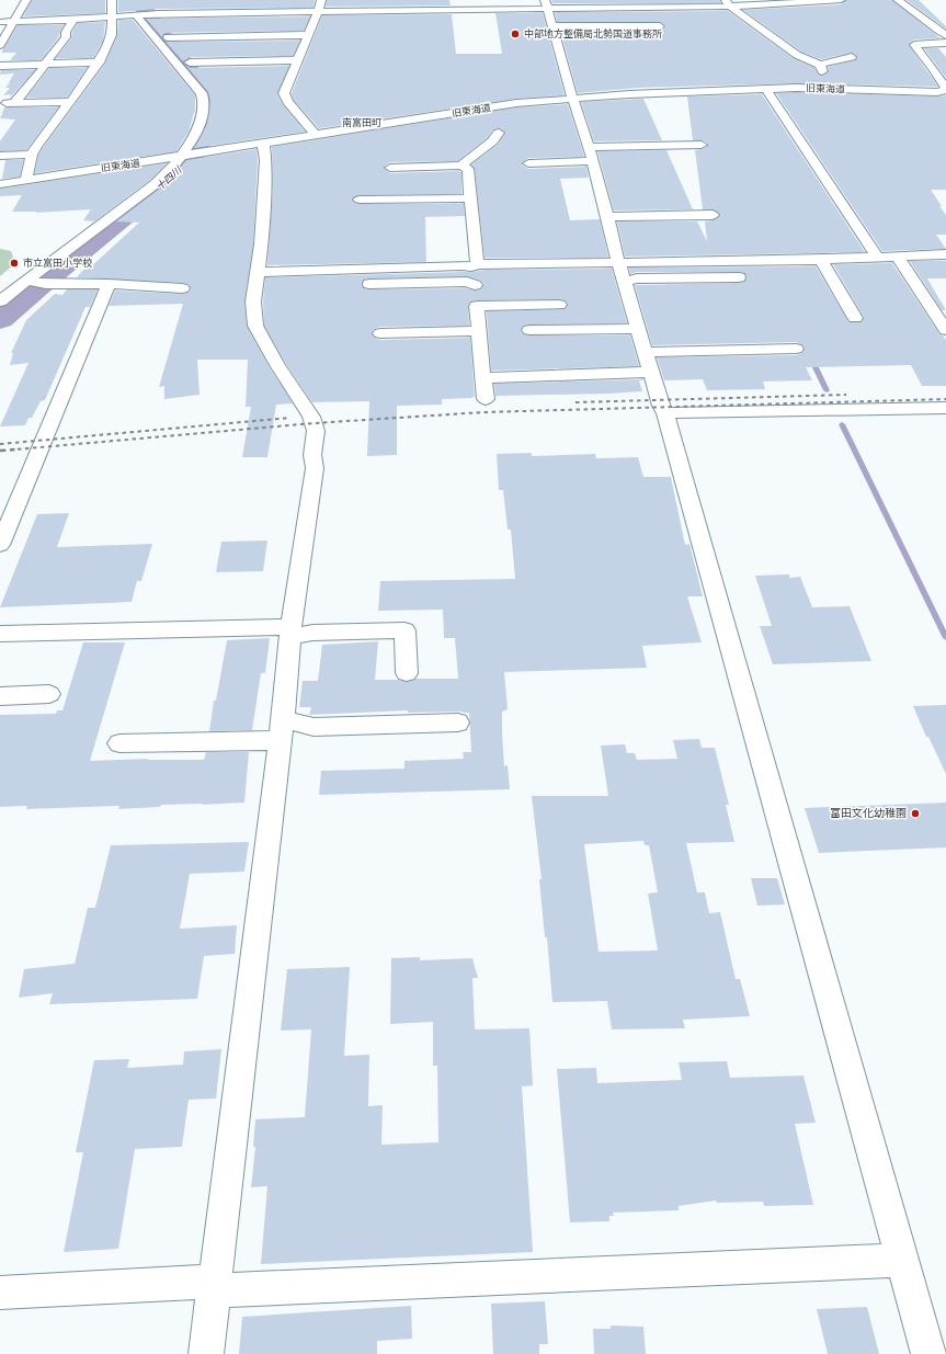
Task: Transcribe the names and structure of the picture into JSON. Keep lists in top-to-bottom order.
{
  "streets": {
    "street": ["旧東海道"]
  },
  "districts": ["南富田町"],
  "water": ["十四川"],
  "places": ["中部地方整備局北勢国道事務所", "市立富田小学校", "富田文化幼稚園"]
}
